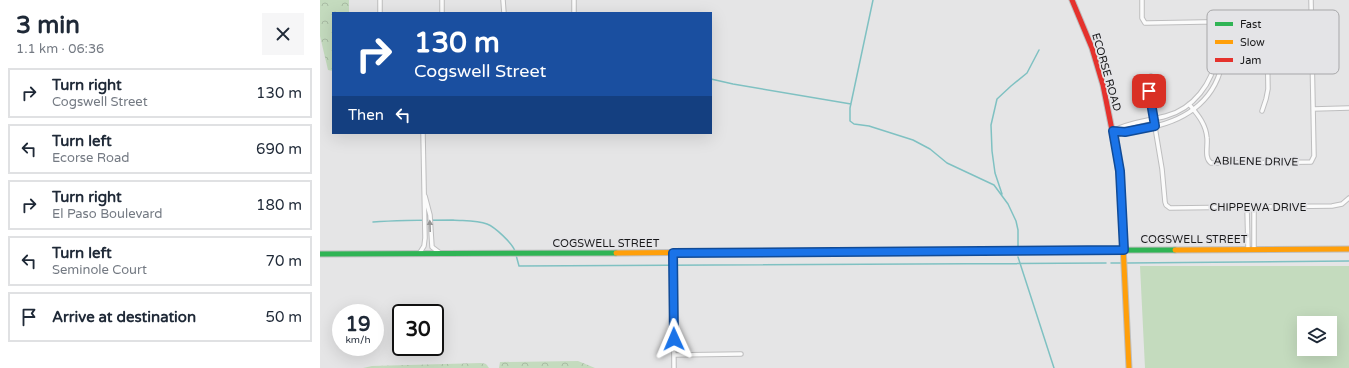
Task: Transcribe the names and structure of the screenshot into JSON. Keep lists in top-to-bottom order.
{
  "streets": {
    "street": [
      "ECORSE ROAD",
      "ABILENE DRIVE",
      "CHIPPEWA DRIVE",
      "COGSWELL STREET"
    ]
  },
  "crossings": [
    ["ECORSE ROAD", "COGSWELL STREET"]
  ],
  "legend": ["Fast", "Slow", "Jam"],
  "page": {
    "heading": ["3 min", "1.1 km · 06:36"],
    "turn": ["130 m", "Cogswell Street"],
    "list": [
      {
        "name": "Turn right",
        "note": "Cogswell Street",
        "value": "130 m"
      },
      {
        "name": "Turn left",
        "note": "Ecorse Road",
        "value": "690 m"
      },
      {
        "name": "Turn right",
        "note": "El Paso Boulevard",
        "value": "180 m"
      },
      {
        "name": "Turn left",
        "note": "Seminole Court",
        "value": "70 m"
      },
      {
        "name": "Arrive at destination",
        "value": "50 m"
      }
    ],
    "then": "Then",
    "speed": "19 km/h",
    "limit": "30"
  }
}
